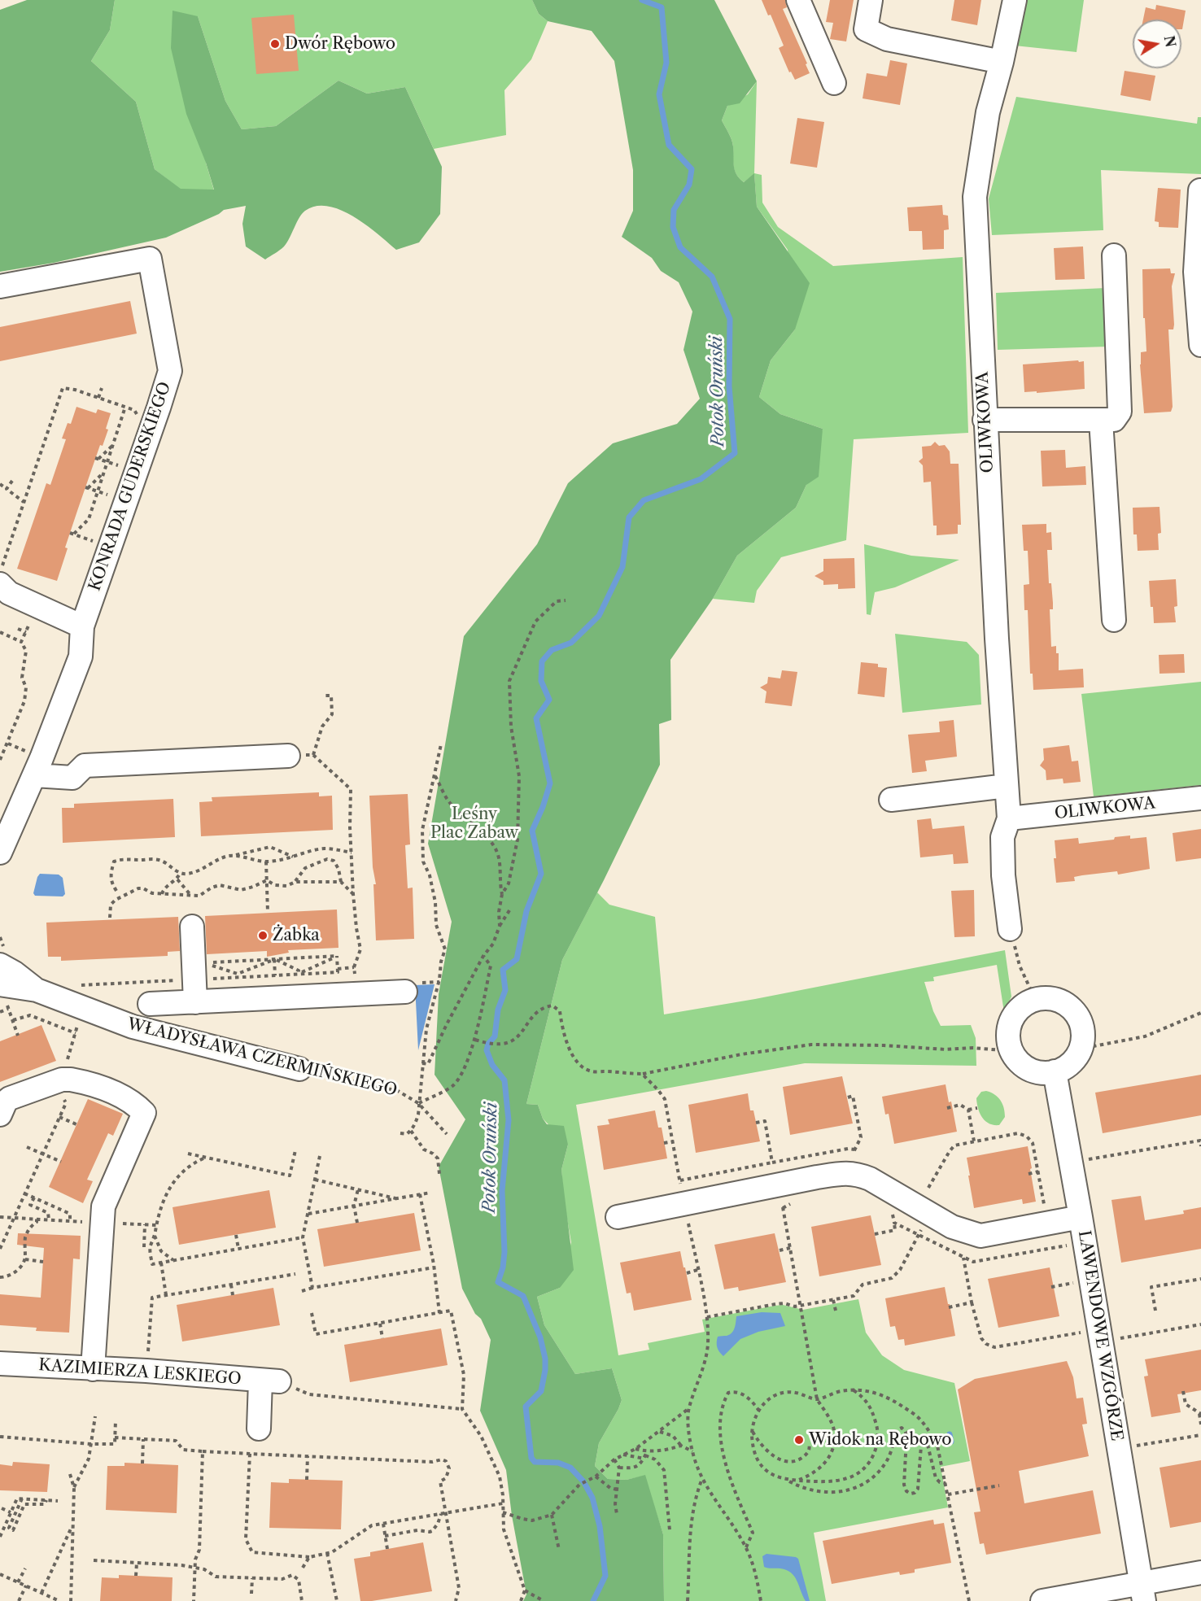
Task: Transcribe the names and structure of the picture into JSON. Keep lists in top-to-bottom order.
{
  "streets": {
    "street": [
      "OLIWKOWA",
      "KONRADA GUDERSKIEGO",
      "WŁADYSŁAWA CZERMIŃSKIEGO",
      "LAWENDOWE WZGÓRZE",
      "KAZIMIERZA LESKIEGO"
    ]
  },
  "water": ["Potok Oruński"],
  "parks": ["Leśny Plac Zabaw"],
  "places": ["Dwór Rębowo", "Żabka", "Widok na Rębowo"],
  "north": "right"
}
